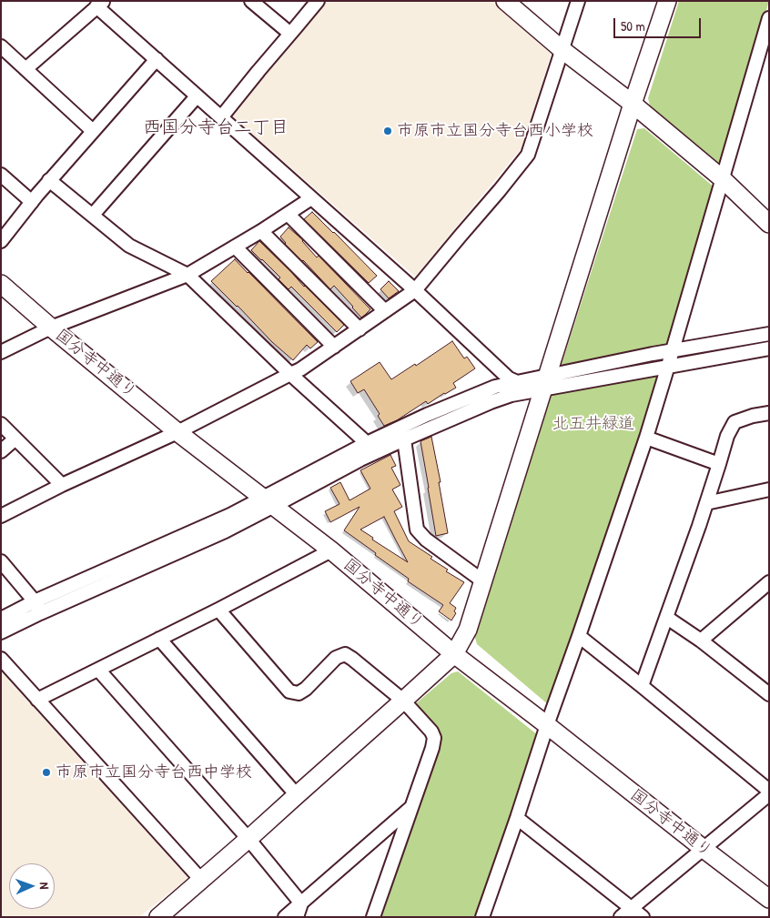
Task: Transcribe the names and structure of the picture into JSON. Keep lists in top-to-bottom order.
{
  "streets": {
    "street": ["国分寺中通り"]
  },
  "districts": ["西国分寺台二丁目"],
  "parks": ["北五井緑道"],
  "places": ["市原市立国分寺台西小学校", "市原市立国分寺台西中学校"],
  "scale_bar": "50 m",
  "north": "right"
}
